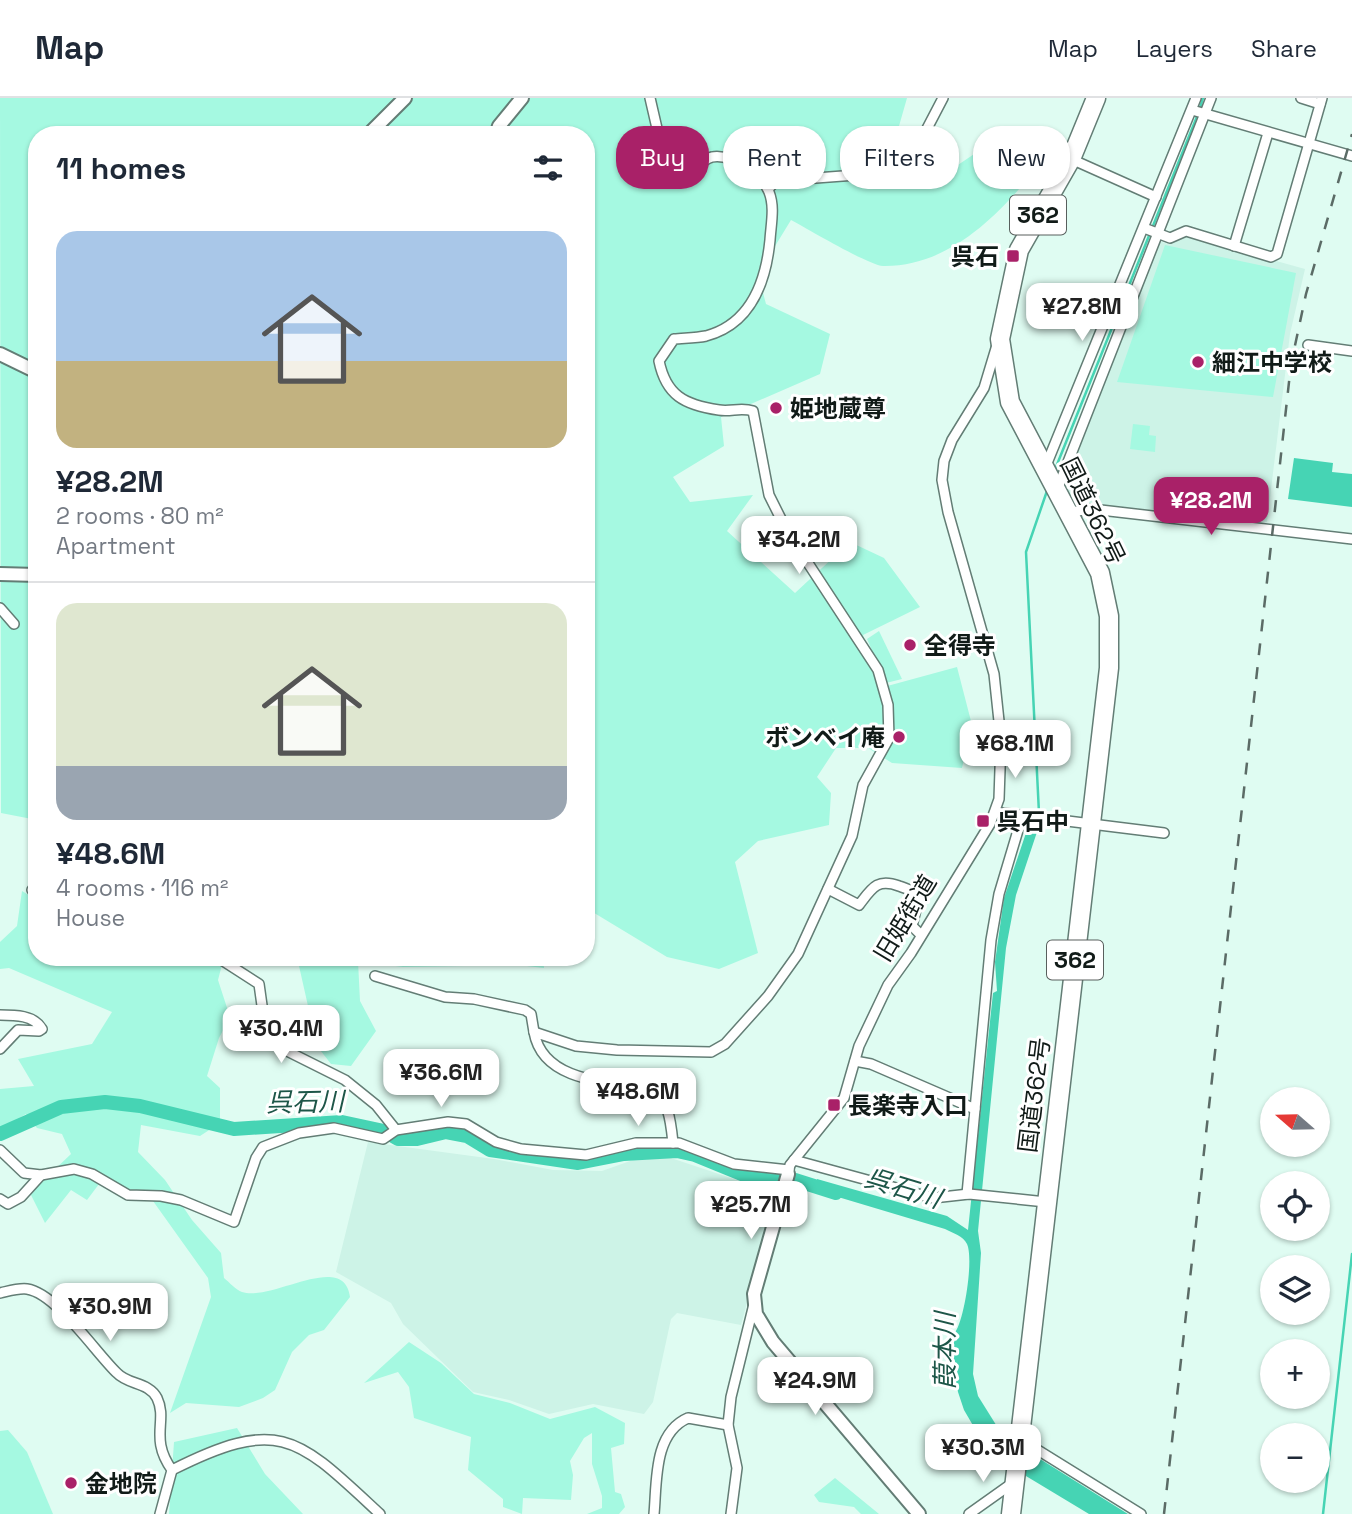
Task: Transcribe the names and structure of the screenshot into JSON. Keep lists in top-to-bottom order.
{
  "streets": {
    "highway": ["362", "国道362号"],
    "street": ["旧姫街道"]
  },
  "crossings": [
    ["国道362号", "旧姫街道"]
  ],
  "water": ["呉石川", "葭本川"],
  "places": {
    "transit": ["呉石", "呉石中", "長楽寺入口"],
    "other": [
      "細江中学校",
      "姫地蔵尊",
      "全得寺",
      "ボンベイ庵",
      "金地院"
    ]
  },
  "north": "left",
  "page": {
    "header": "Map",
    "nav": ["Map", "Layers", "Share"],
    "chip": [
      "Buy",
      "Rent",
      "Filters",
      "New"
    ],
    "heading": "11 homes",
    "list": [
      {
        "name": "¥28.2M",
        "note": "2 rooms · 80 m² · Apartment"
      },
      {
        "name": "¥48.6M",
        "note": "4 rooms · 116 m² · House"
      }
    ],
    "price": [
      "¥27.8M",
      "¥28.2M",
      "¥34.2M",
      "¥68.1M",
      "¥30.4M",
      "¥36.6M",
      "¥48.6M",
      "¥25.7M",
      "¥30.9M",
      "¥24.9M",
      "¥30.3M"
    ],
    "map_buttons": ["+", "−"]
  }
}
